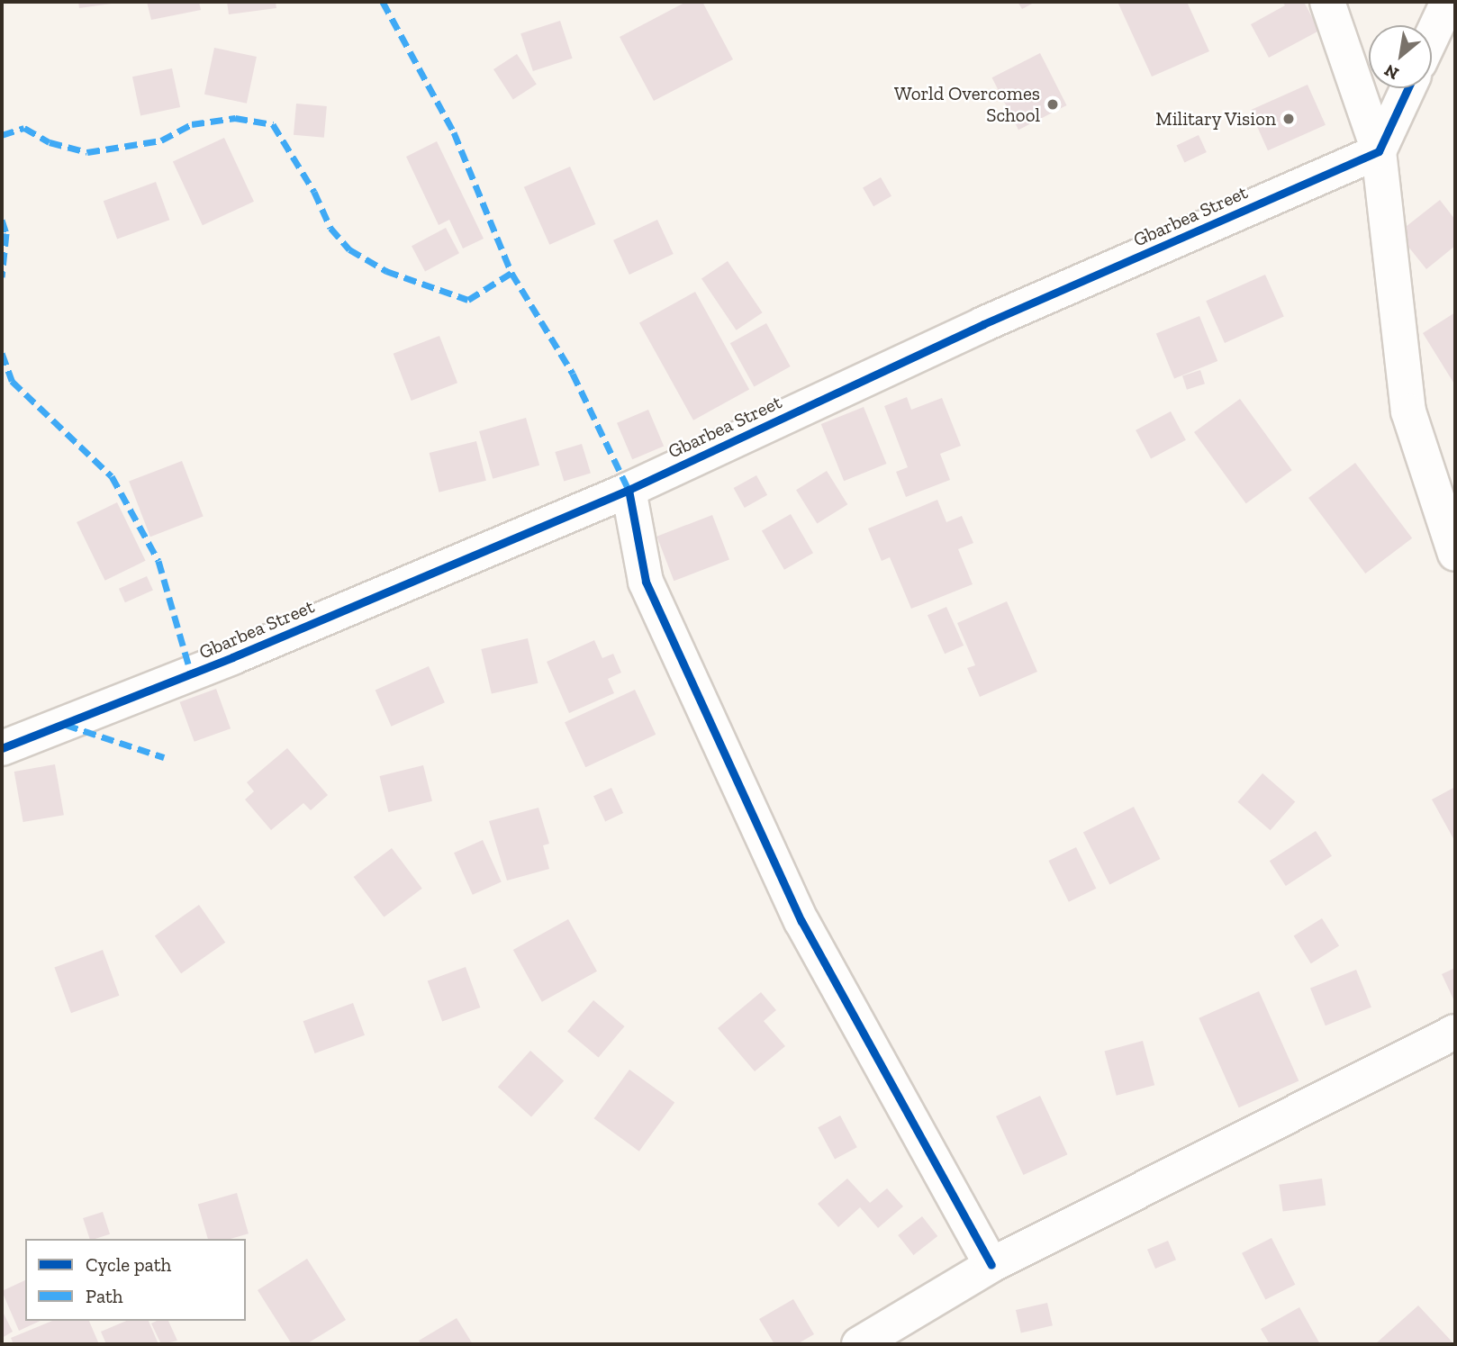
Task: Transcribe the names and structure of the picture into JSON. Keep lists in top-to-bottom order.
{
  "streets": {
    "street": ["Gbarbea Street"]
  },
  "places": ["World Overcomes School", "Military Vision"],
  "legend": ["Cycle path", "Path"],
  "north": "bottom left"
}
